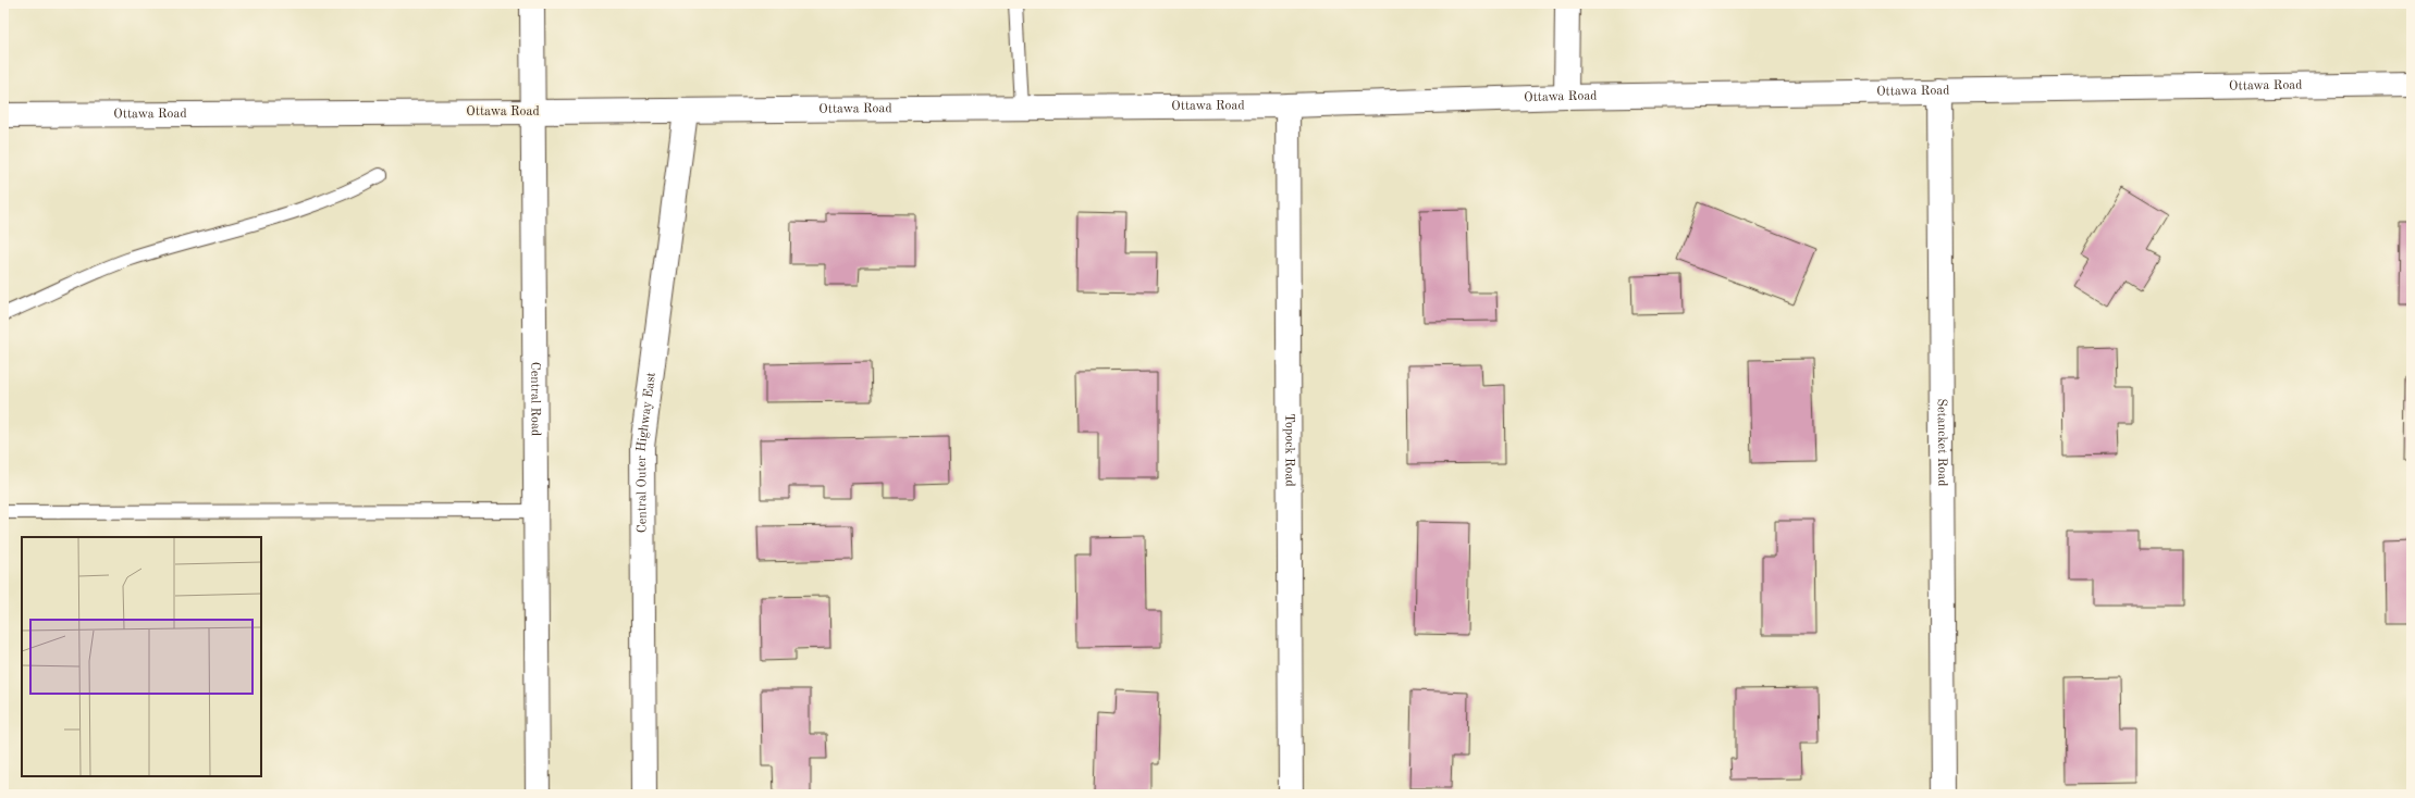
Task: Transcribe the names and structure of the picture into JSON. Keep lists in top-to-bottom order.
{
  "streets": {
    "street": [
      "Ottawa Road",
      "Central Road",
      "Setancket Road",
      "Topock Road",
      "Central Outer Highway East"
    ]
  },
  "crossings": [
    ["Ottawa Road", "Central Road"],
    ["Ottawa Road", "Setancket Road"],
    ["Ottawa Road", "Topock Road"],
    ["Ottawa Road", "Central Outer Highway East"]
  ]
}
